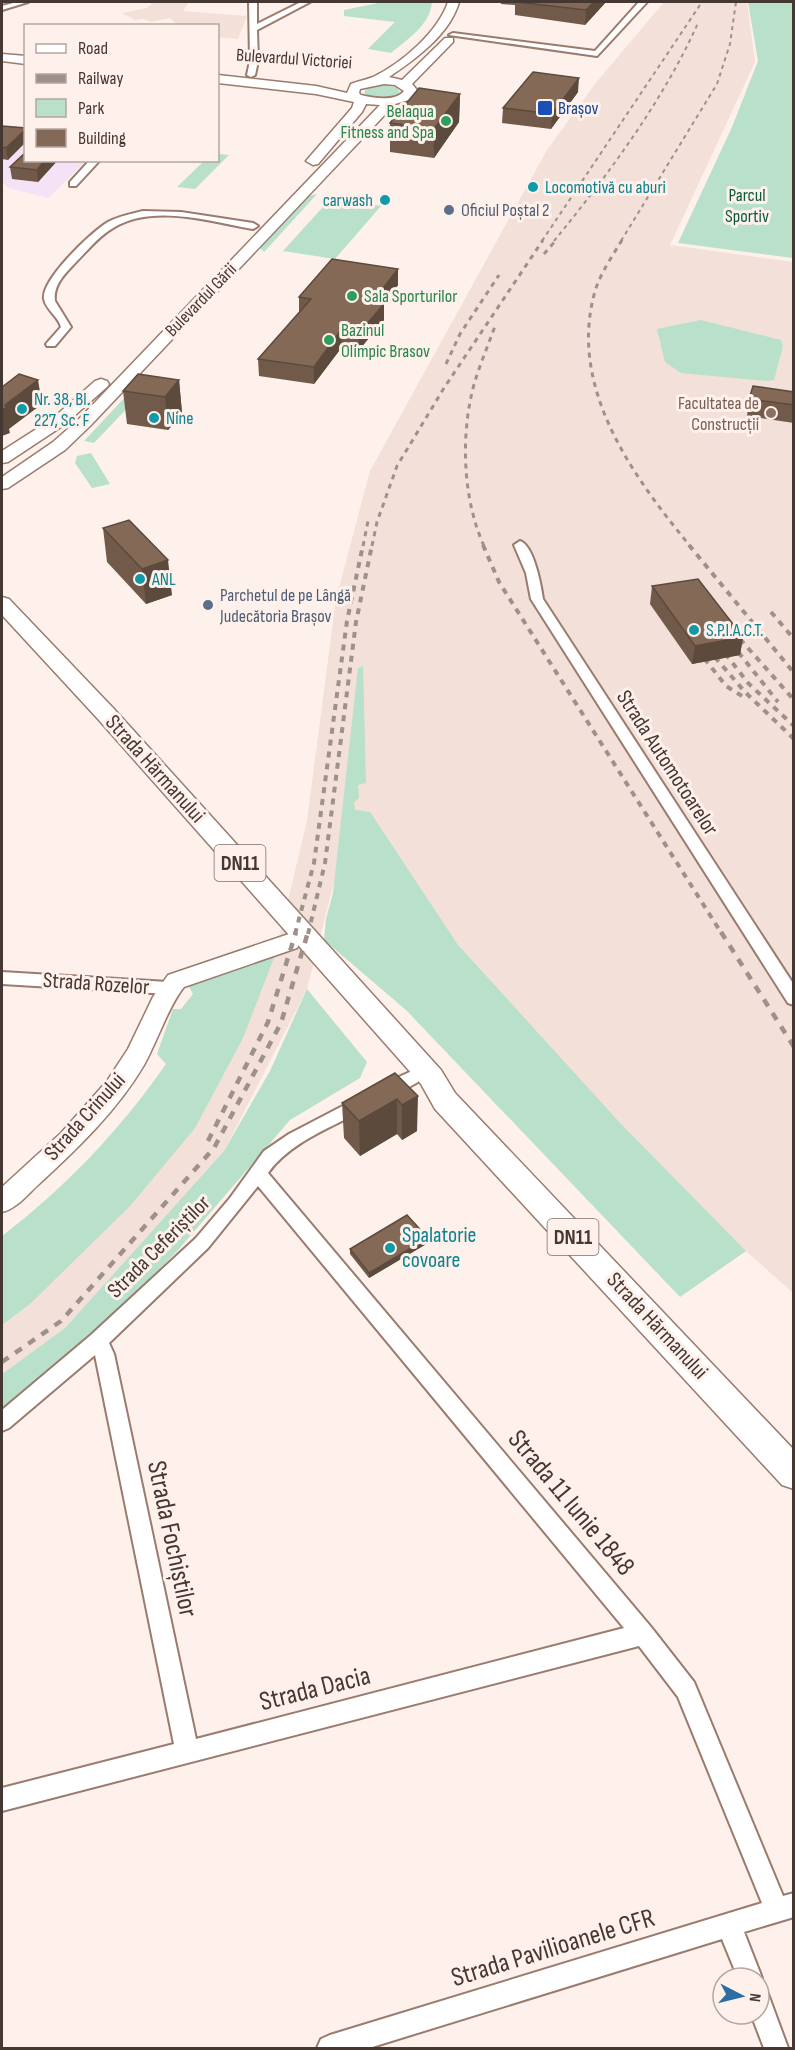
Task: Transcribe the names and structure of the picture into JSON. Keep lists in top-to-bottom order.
{
  "streets": {
    "main road": [
      "Bulevardul Victoriei",
      "Bulevardul Gării",
      "Strada Hărmanului",
      "DN11",
      "Strada Rozelor",
      "Strada Crinului"
    ],
    "street": [
      "Strada Automotoarelor",
      "Strada Ceferiștilor",
      "Strada 11 Iunie 1848",
      "Strada Fochiștilor",
      "Strada Dacia",
      "Strada Pavilioanele CFR"
    ]
  },
  "crossings": [
    ["Bulevardul Victoriei", "Bulevardul Gării"],
    ["Strada Hărmanului", "Strada Rozelor"],
    ["Strada Hărmanului", "Strada Ceferiștilor"],
    ["Strada Rozelor", "Strada Crinului"],
    ["Strada Ceferiștilor", "Strada 11 Iunie 1848"],
    ["Strada Ceferiștilor", "Strada Fochiștilor"],
    ["Strada 11 Iunie 1848", "Strada Dacia"],
    ["Strada 11 Iunie 1848", "Strada Pavilioanele CFR"],
    ["Strada Fochiștilor", "Strada Dacia"]
  ],
  "parks": ["Parcul Sportiv"],
  "places": {
    "transit": ["Brașov"],
    "other": [
      "Belaqua Fitness and Spa",
      "Locomotivă cu aburi",
      "carwash",
      "Oficiul Poștal 2",
      "Sala Sporturilor",
      "Bazinul Olimpic Brasov",
      "Nr. 38, Bl. 227, Sc. F",
      "Facultatea de Construcții",
      "Nine",
      "ANL",
      "Parchetul de pe Lângă Judecătoria Brașov",
      "S.P.I.A.C.T.",
      "Spalatorie covoare"
    ]
  },
  "legend": [
    "Road",
    "Railway",
    "Park",
    "Building"
  ],
  "north": "right"
}
